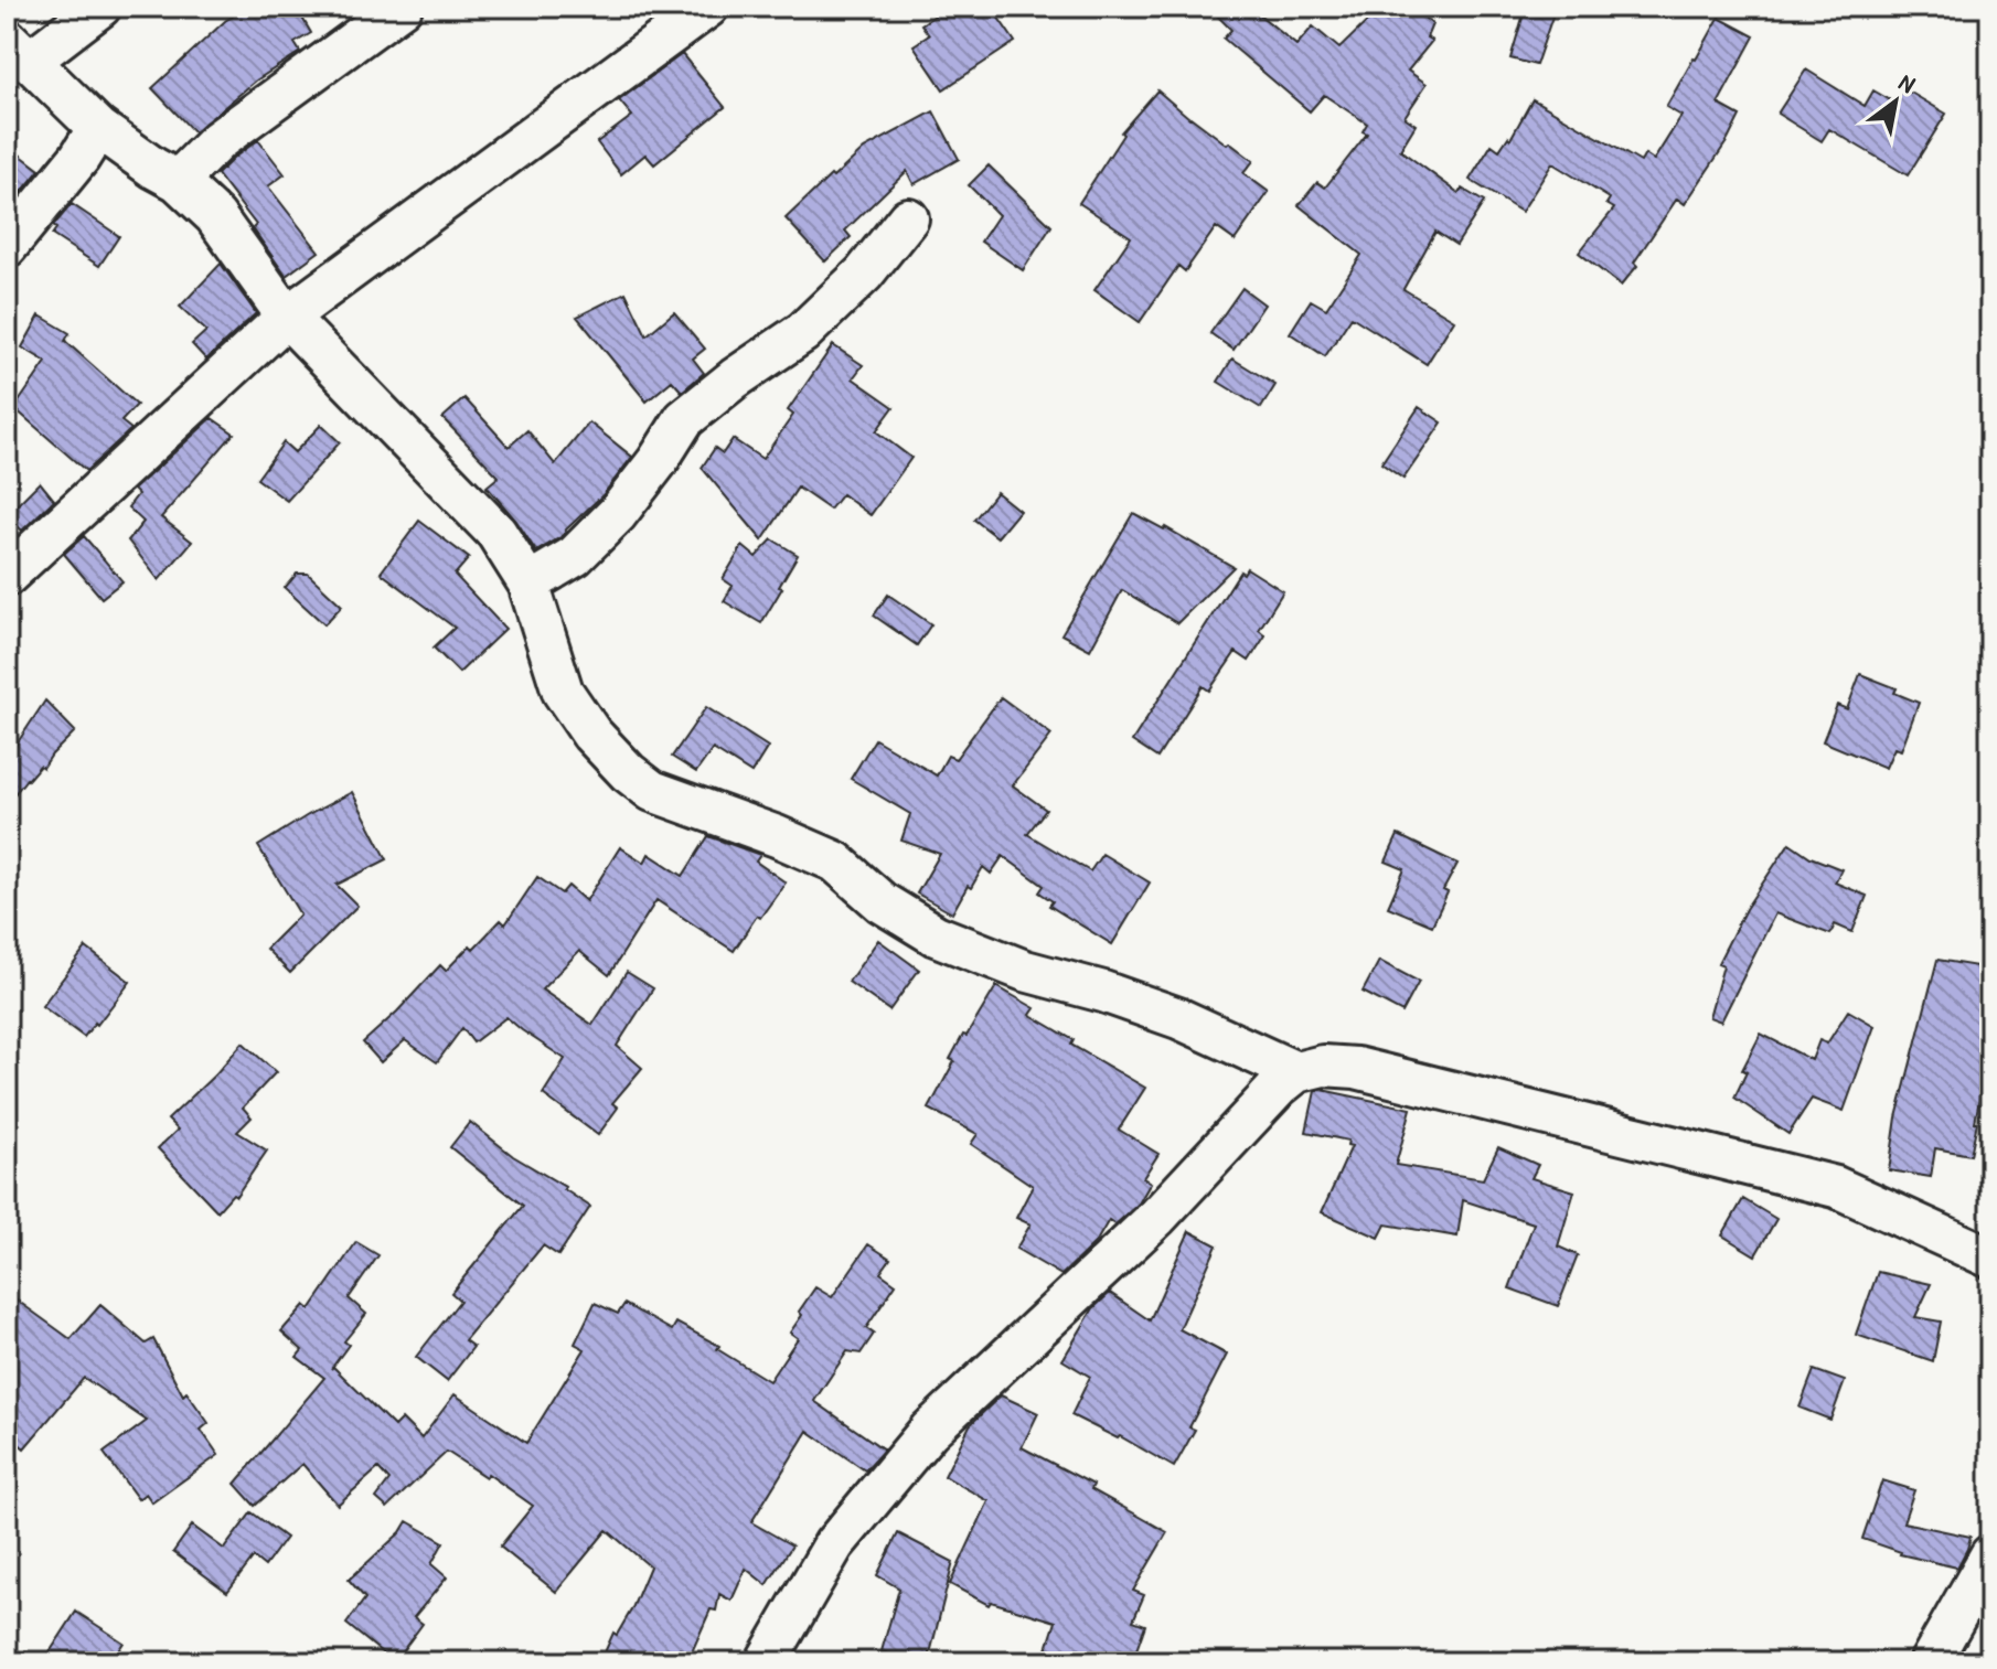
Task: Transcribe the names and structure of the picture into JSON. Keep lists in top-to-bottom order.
{
  "north": "top right"
}
